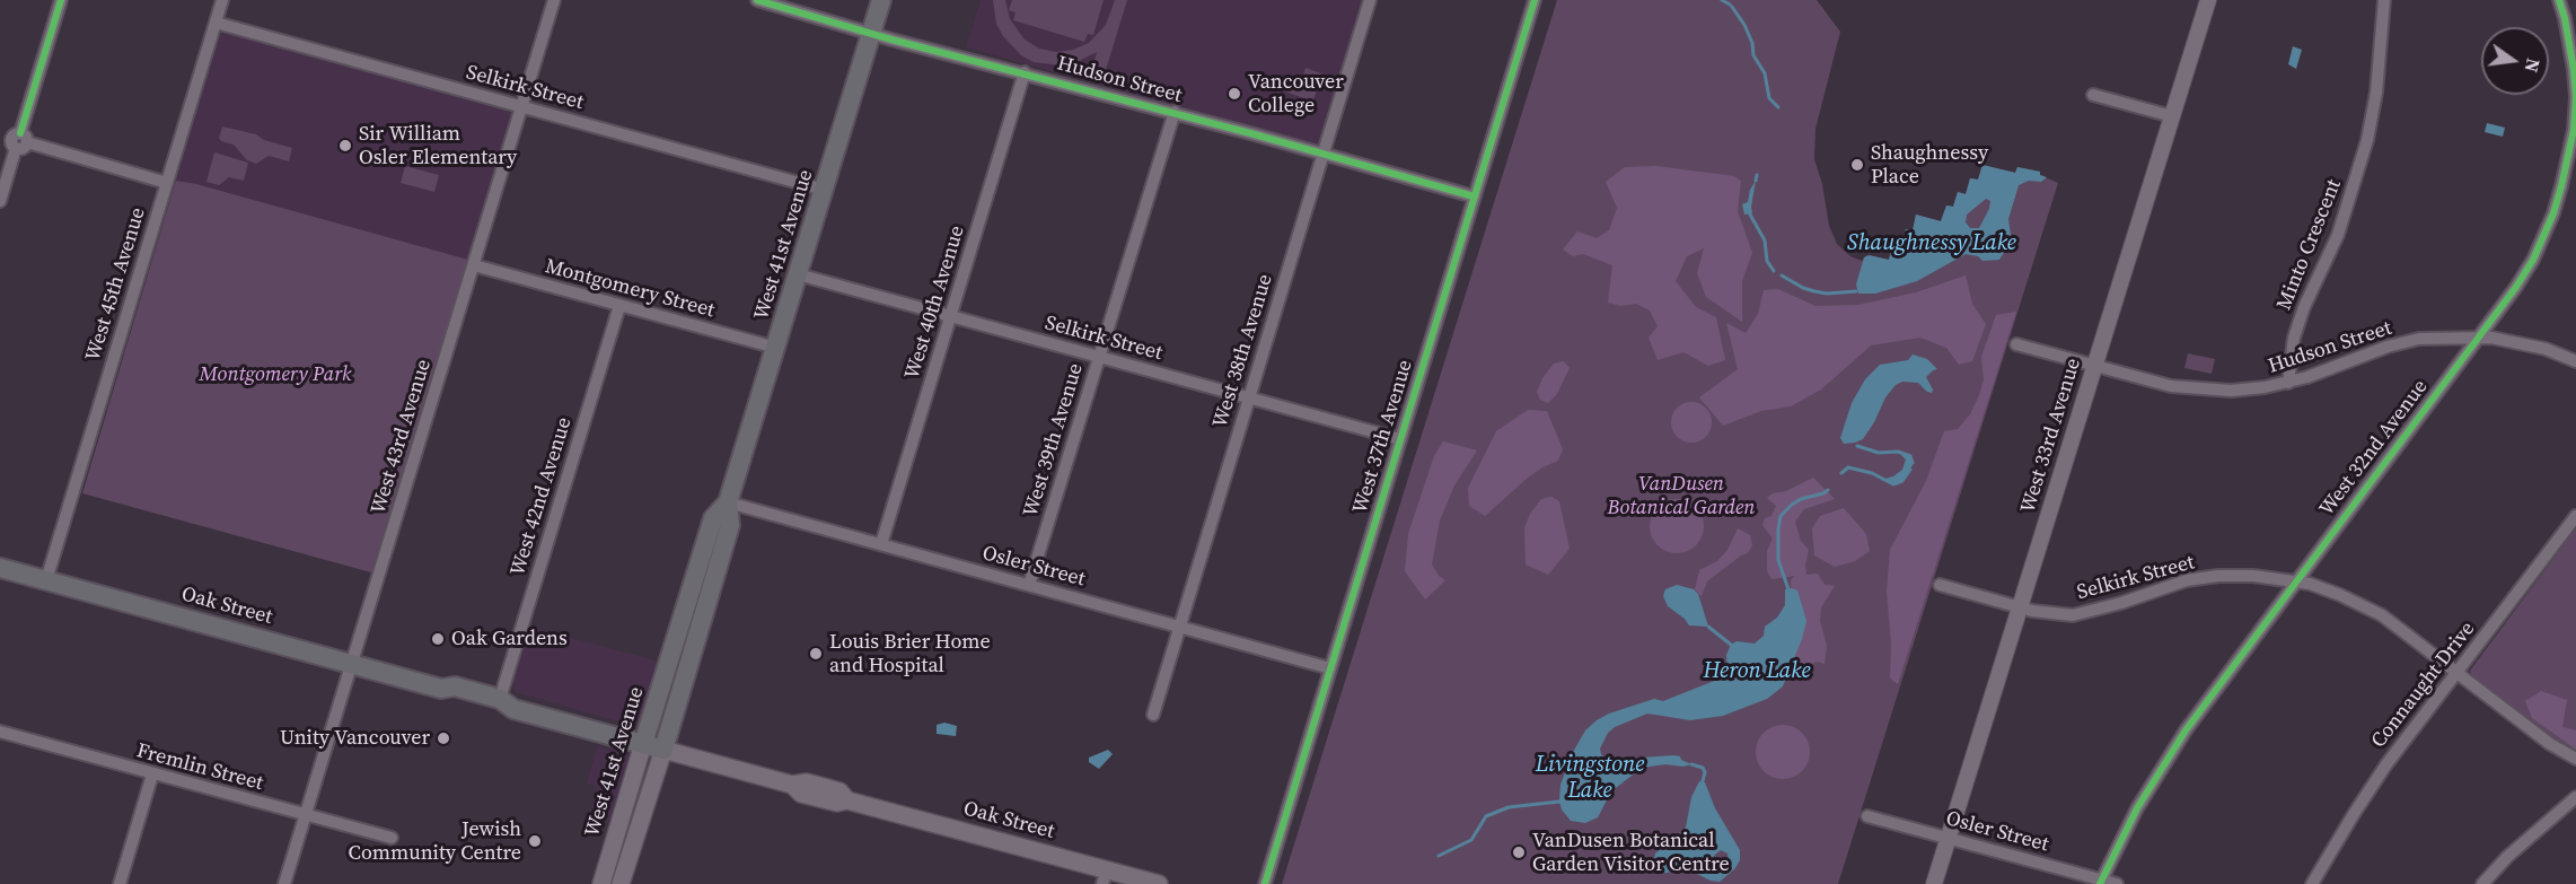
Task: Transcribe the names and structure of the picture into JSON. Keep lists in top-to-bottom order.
{
  "streets": {
    "main road": ["West 41st Avenue", "Oak Street"],
    "street": [
      "Hudson Street",
      "Selkirk Street",
      "Minto Crescent",
      "West 45th Avenue",
      "Montgomery Street",
      "West 40th Avenue",
      "West 38th Avenue",
      "West 33rd Avenue",
      "West 43rd Avenue",
      "West 37th Avenue",
      "West 39th Avenue",
      "West 32nd Avenue",
      "West 42nd Avenue",
      "Osler Street",
      "Connaught Drive",
      "Fremlin Street"
    ]
  },
  "crossings": [
    ["Hudson Street", "West 41st Avenue"],
    ["Hudson Street", "Minto Crescent"],
    ["Hudson Street", "West 40th Avenue"],
    ["Hudson Street", "West 38th Avenue"],
    ["Hudson Street", "West 33rd Avenue"],
    ["Hudson Street", "West 37th Avenue"],
    ["Hudson Street", "West 39th Avenue"],
    ["Hudson Street", "West 32nd Avenue"],
    ["Selkirk Street", "West 41st Avenue"],
    ["Selkirk Street", "West 45th Avenue"],
    ["Selkirk Street", "West 40th Avenue"],
    ["Selkirk Street", "West 38th Avenue"],
    ["Selkirk Street", "West 33rd Avenue"],
    ["Selkirk Street", "West 43rd Avenue"],
    ["Selkirk Street", "West 37th Avenue"],
    ["Selkirk Street", "West 39th Avenue"],
    ["Selkirk Street", "West 32nd Avenue"],
    ["Selkirk Street", "Connaught Drive"],
    ["West 41st Avenue", "Montgomery Street"],
    ["West 41st Avenue", "Osler Street"],
    ["West 41st Avenue", "Oak Street"],
    ["West 45th Avenue", "Oak Street"],
    ["Montgomery Street", "West 43rd Avenue"],
    ["Montgomery Street", "West 42nd Avenue"],
    ["West 40th Avenue", "Osler Street"],
    ["West 38th Avenue", "Osler Street"],
    ["West 33rd Avenue", "Osler Street"],
    ["West 43rd Avenue", "Oak Street"],
    ["West 43rd Avenue", "Fremlin Street"],
    ["West 37th Avenue", "Osler Street"],
    ["West 39th Avenue", "Osler Street"],
    ["West 32nd Avenue", "Osler Street"],
    ["West 42nd Avenue", "Oak Street"]
  ],
  "water": ["Shaughnessy Lake", "Heron Lake", "Livingstone Lake"],
  "parks": ["Montgomery Park", "VanDusen Botanical Garden"],
  "places": [
    "Vancouver College",
    "Sir William Osler Elementary",
    "Shaughnessy Place",
    "Oak Gardens",
    "Louis Brier Home and Hospital",
    "Unity Vancouver",
    "Jewish Community Centre",
    "VanDusen Botanical Garden Visitor Centre"
  ],
  "north": "right"
}
